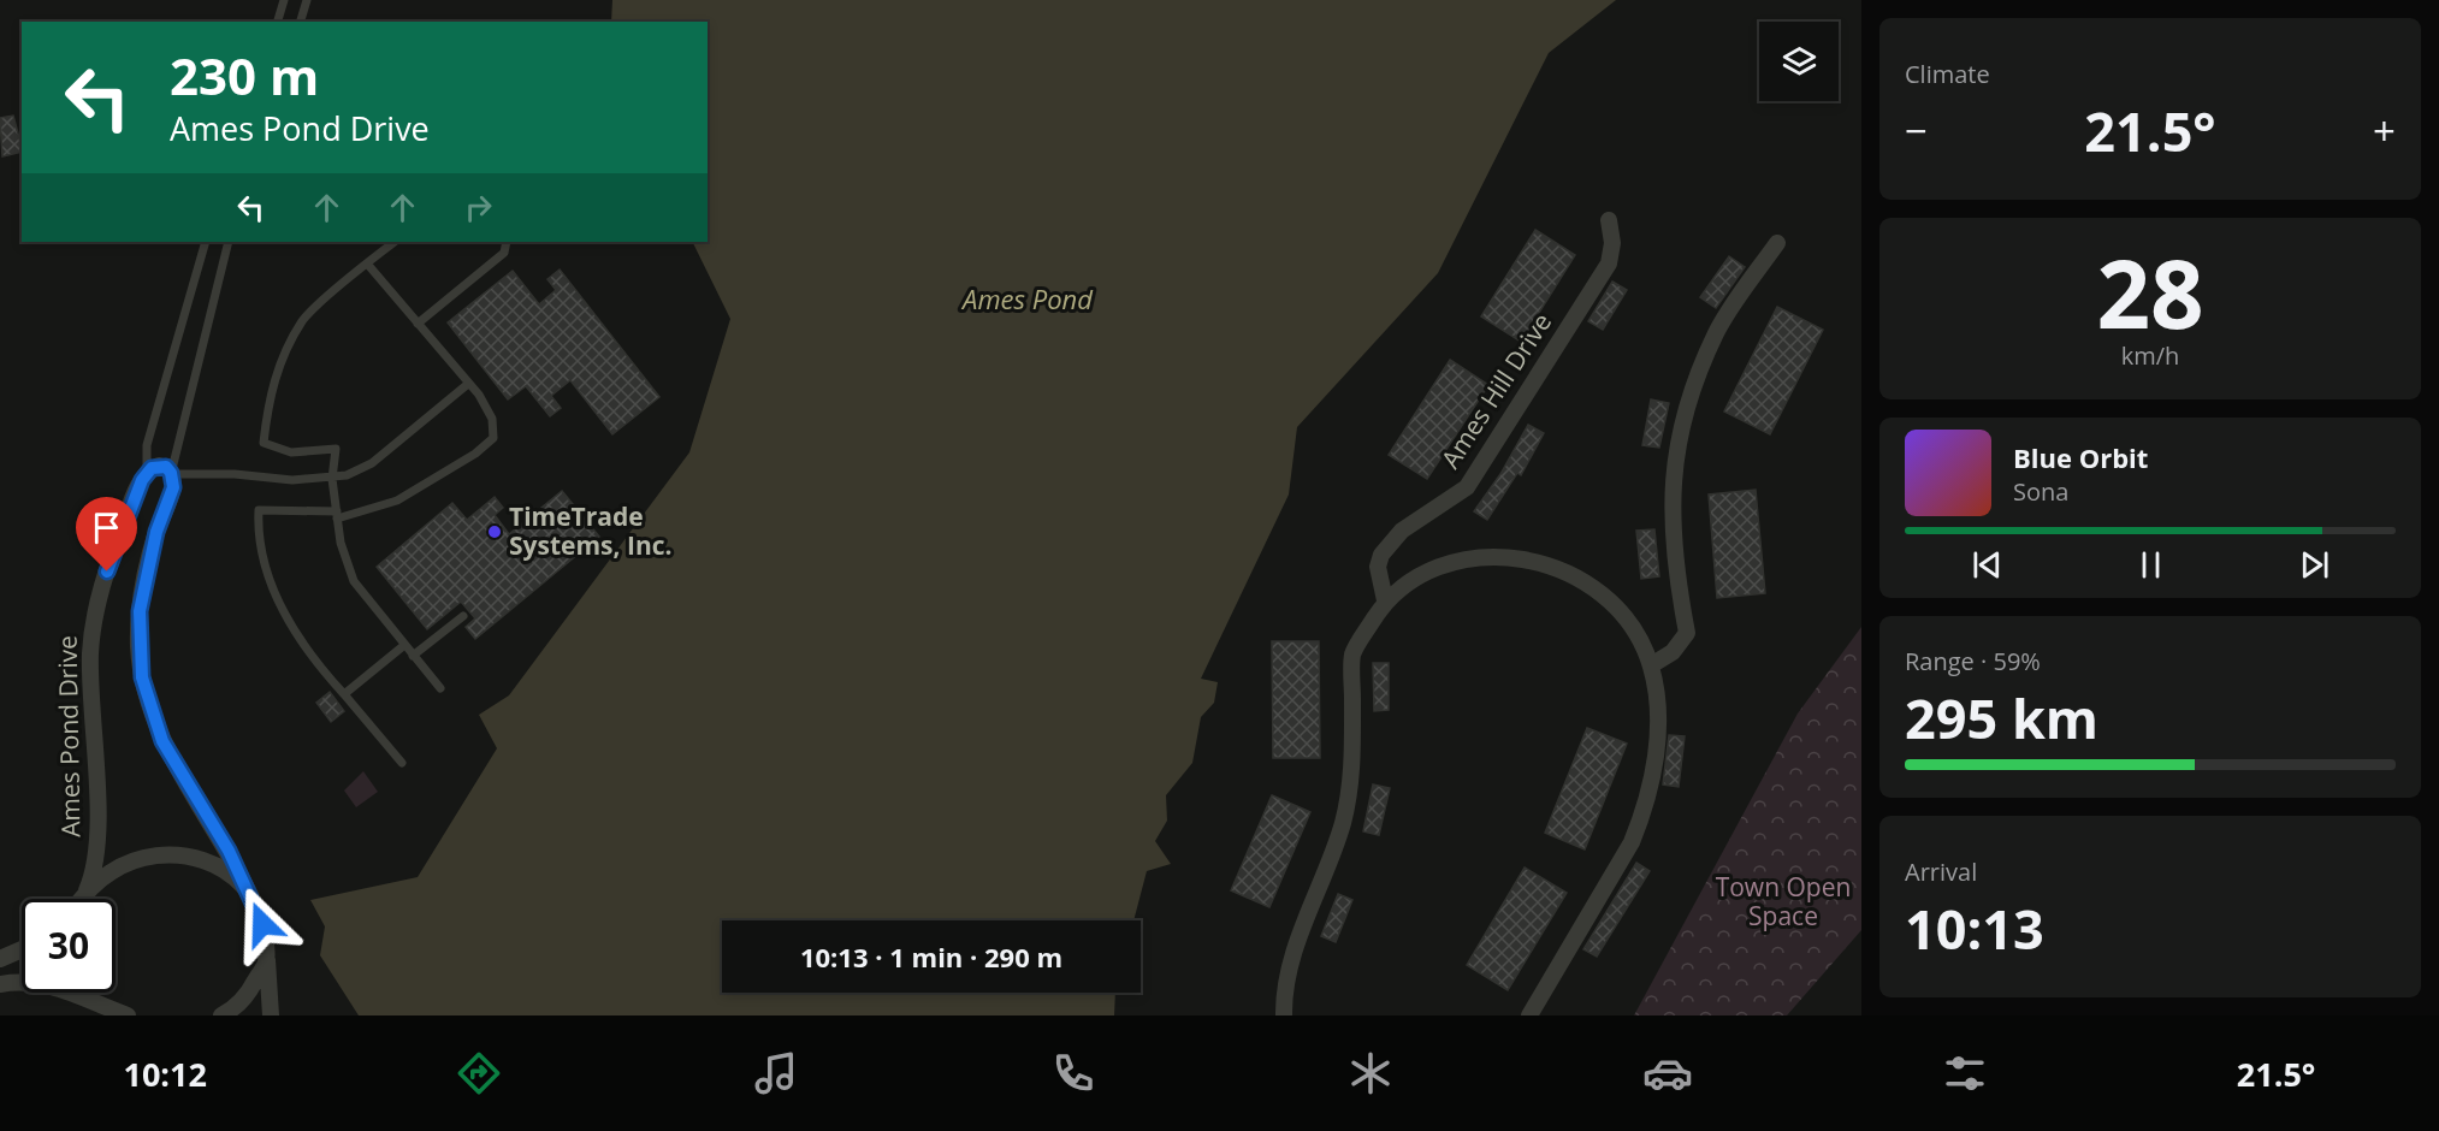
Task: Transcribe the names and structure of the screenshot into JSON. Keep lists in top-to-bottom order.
{
  "streets": {
    "street": ["Ames Hill Drive", "Ames Pond Drive"]
  },
  "water": ["Ames Pond"],
  "parks": ["Town Open Space"],
  "places": ["TimeTrade Systems, Inc."],
  "page": {
    "tile": [
      "Climate",
      ["28", "km/h"],
      ["Range · 59%", "295 km"],
      ["Arrival", "10:13"]
    ],
    "turn": ["230 m", "Ames Pond Drive"],
    "heat": ["−", "21.5°", "+"],
    "song": ["Blue Orbit", "Sona"],
    "limit": "30",
    "trip": "10:13 · 1 min · 290 m",
    "tabs": ["10:12", "21.5°"]
  }
}
